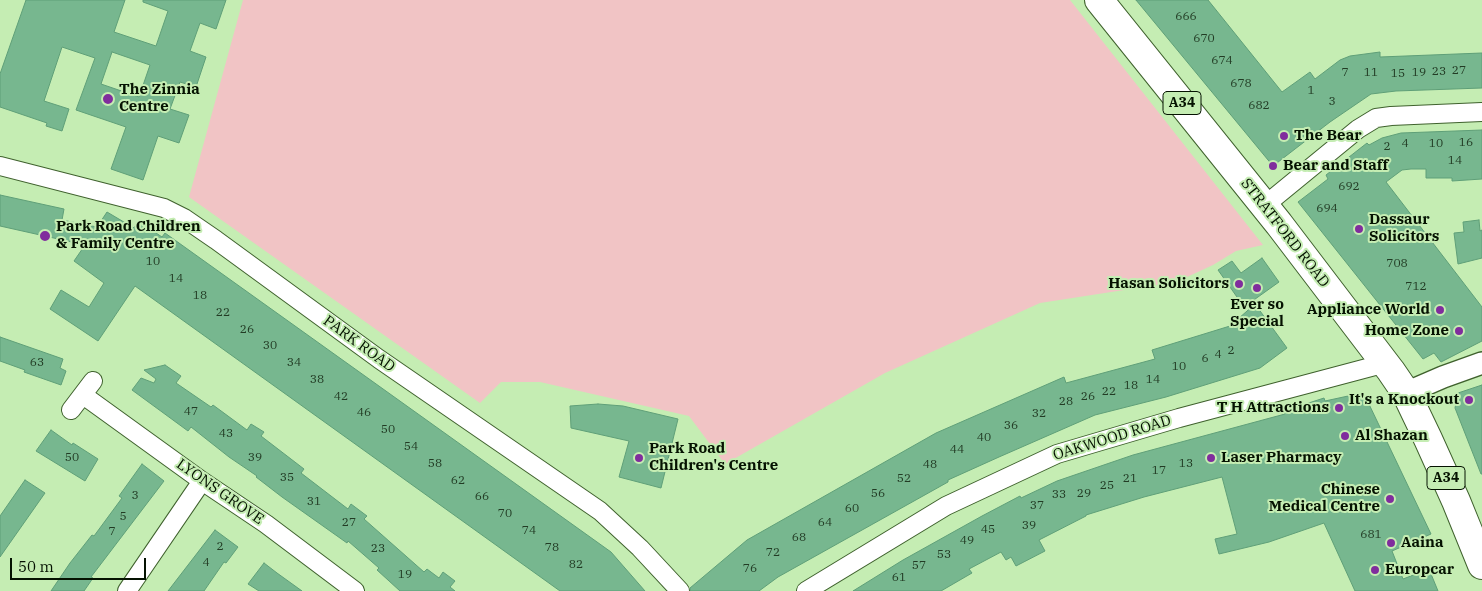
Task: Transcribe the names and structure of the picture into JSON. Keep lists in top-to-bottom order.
{
  "streets": {
    "highway": ["A34", "STRATFORD ROAD"],
    "street": ["PARK ROAD", "OAKWOOD ROAD", "LYONS GROVE"]
  },
  "crossings": [
    ["STRATFORD ROAD", "OAKWOOD ROAD"]
  ],
  "places": [
    "The Zinnia Centre",
    "The Bear",
    "Bear and Staff",
    "Dassaur Solicitors",
    "Park Road Children & Family Centre",
    "Hasan Solicitors",
    "Ever so Special",
    "Appliance World",
    "Home Zone",
    "It's a Knockout",
    "T H Attractions",
    "Al Shazan",
    "Park Road Children's Centre",
    "Laser Pharmacy",
    "Chinese Medical Centre",
    "Aaina",
    "Europcar"
  ],
  "house_numbers": [
    "666",
    "670",
    "674",
    "27",
    "23",
    "7",
    "11",
    "19",
    "15",
    "678",
    "1",
    "3",
    "682",
    "16",
    "4",
    "10",
    "2",
    "14",
    "692",
    "694",
    "10",
    "708",
    "14",
    "712",
    "18",
    "22",
    "26",
    "30",
    "2",
    "4",
    "6",
    "63",
    "34",
    "10",
    "38",
    "14",
    "18",
    "22",
    "42",
    "26",
    "28",
    "47",
    "46",
    "32",
    "36",
    "50",
    "43",
    "40",
    "54",
    "44",
    "50",
    "39",
    "58",
    "13",
    "48",
    "17",
    "35",
    "52",
    "21",
    "62",
    "25",
    "56",
    "29",
    "33",
    "3",
    "66",
    "31",
    "37",
    "60",
    "70",
    "5",
    "27",
    "64",
    "39",
    "45",
    "74",
    "7",
    "681",
    "68",
    "49",
    "2",
    "78",
    "23",
    "72",
    "53",
    "4",
    "82",
    "57",
    "76",
    "19",
    "61"
  ],
  "scale_bar": "50 m"
}
